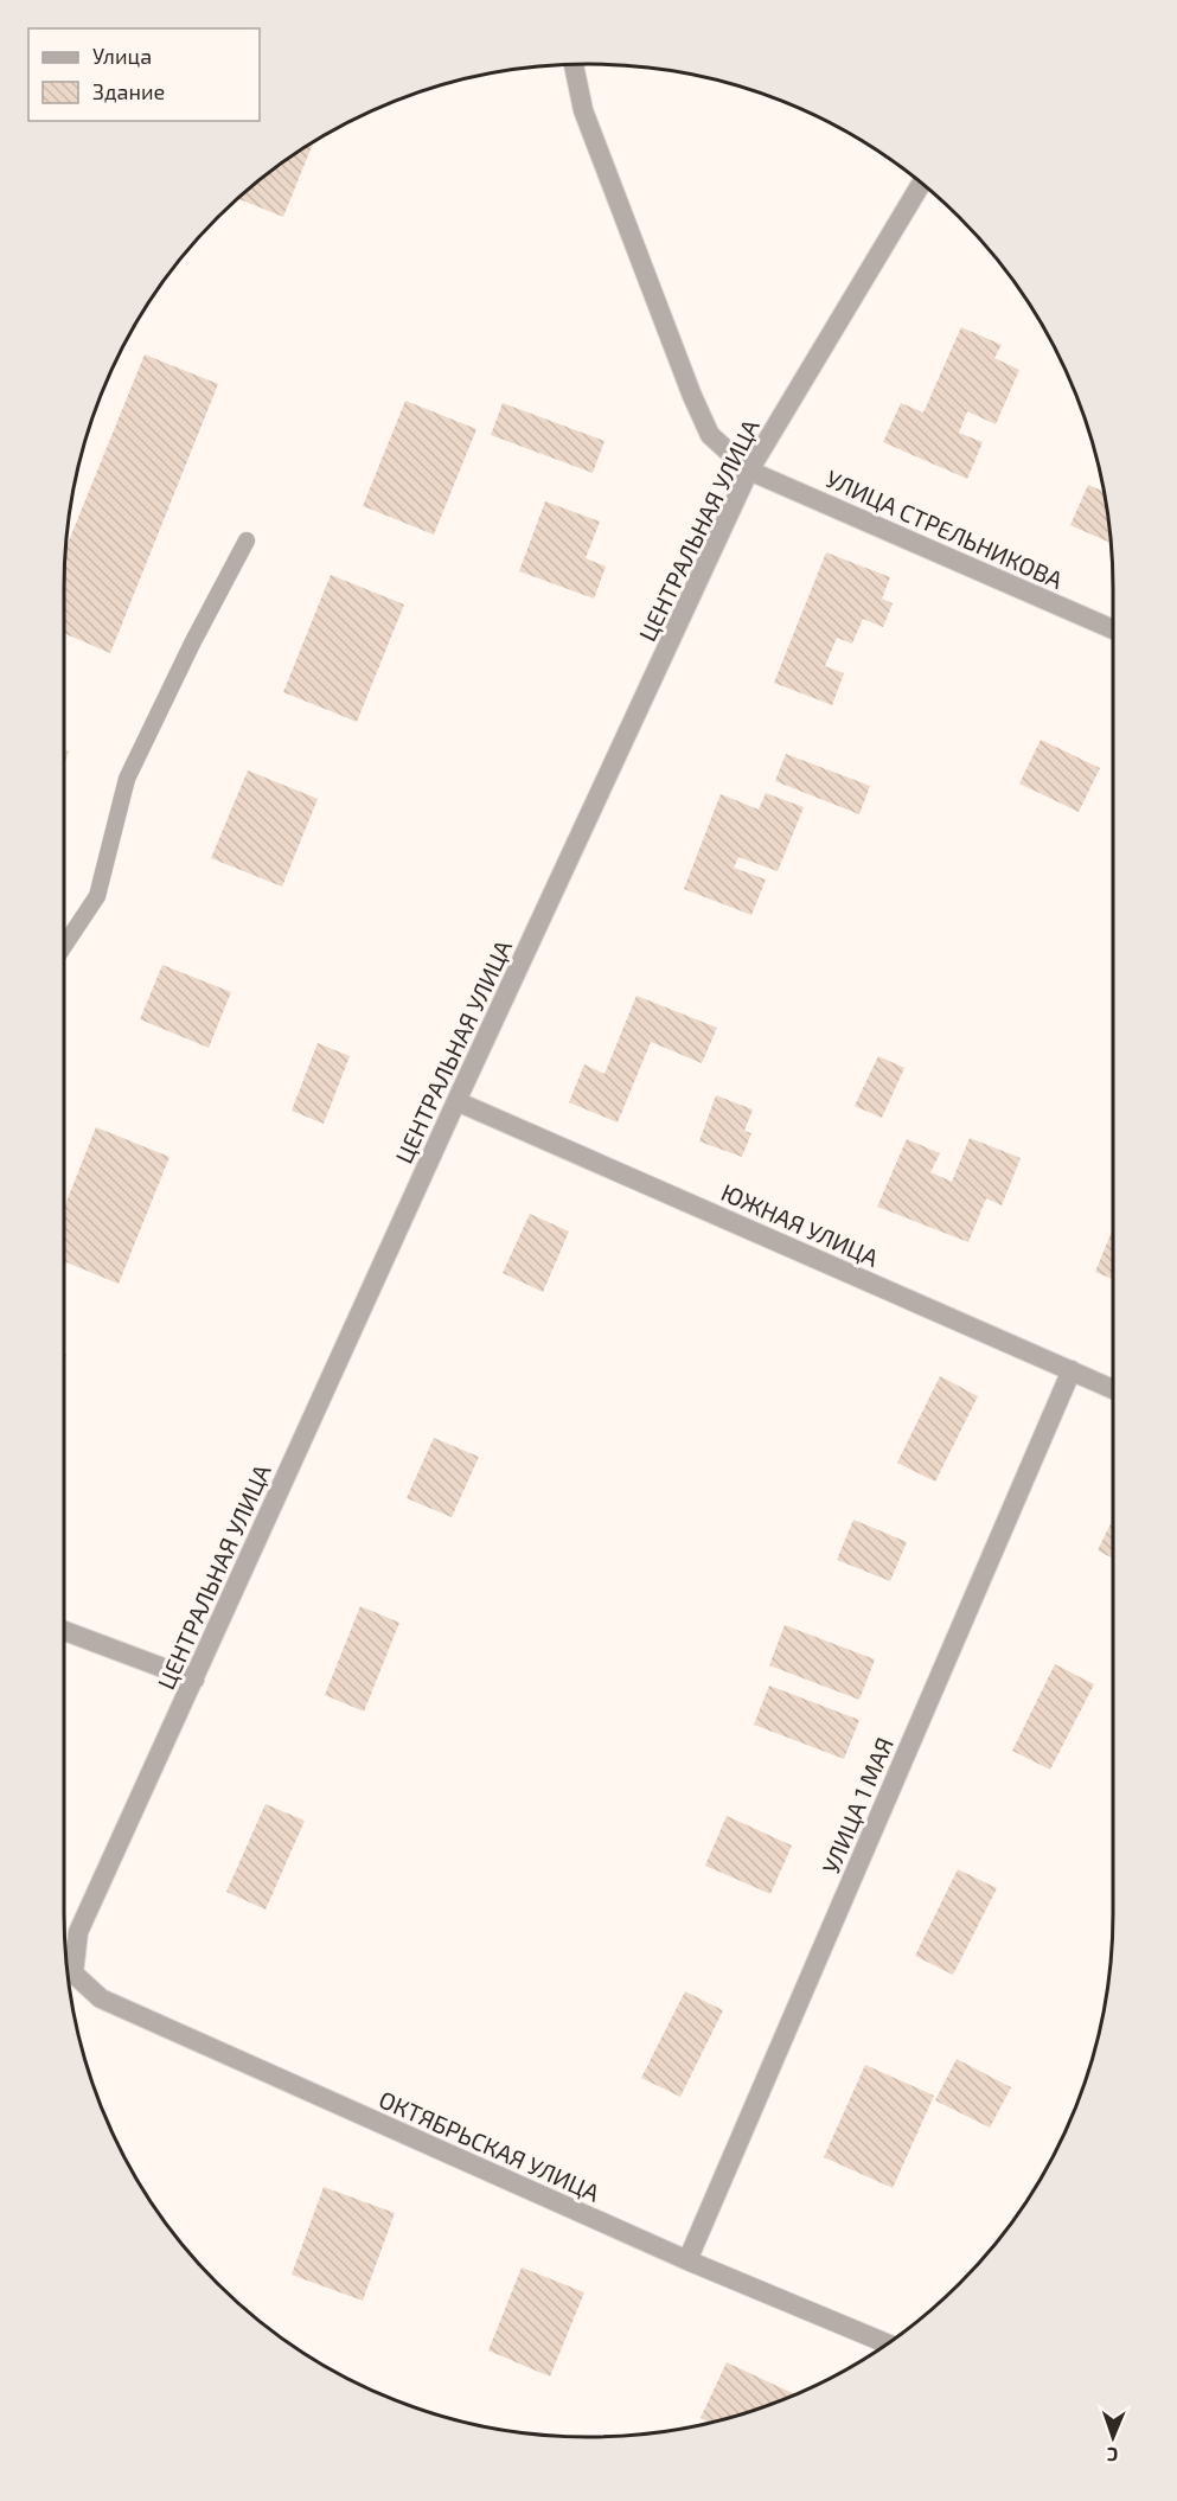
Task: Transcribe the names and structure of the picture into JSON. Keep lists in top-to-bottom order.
{
  "streets": {
    "street": [
      "УЛИЦА СТРЕЛЬНИКОВА",
      "ЦЕНТРАЛЬНАЯ УЛИЦА",
      "ЮЖНАЯ УЛИЦА",
      "УЛИЦА 1 МАЯ",
      "ОКТЯБРЬСКАЯ УЛИЦА"
    ]
  },
  "crossings": [
    ["УЛИЦА СТРЕЛЬНИКОВА", "ЦЕНТРАЛЬНАЯ УЛИЦА"],
    ["ЦЕНТРАЛЬНАЯ УЛИЦА", "ЮЖНАЯ УЛИЦА"],
    ["ЦЕНТРАЛЬНАЯ УЛИЦА", "ОКТЯБРЬСКАЯ УЛИЦА"],
    ["ЮЖНАЯ УЛИЦА", "УЛИЦА 1 МАЯ"],
    ["УЛИЦА 1 МАЯ", "ОКТЯБРЬСКАЯ УЛИЦА"]
  ],
  "legend": ["Улица", "Здание"],
  "north": "bottom"
}
